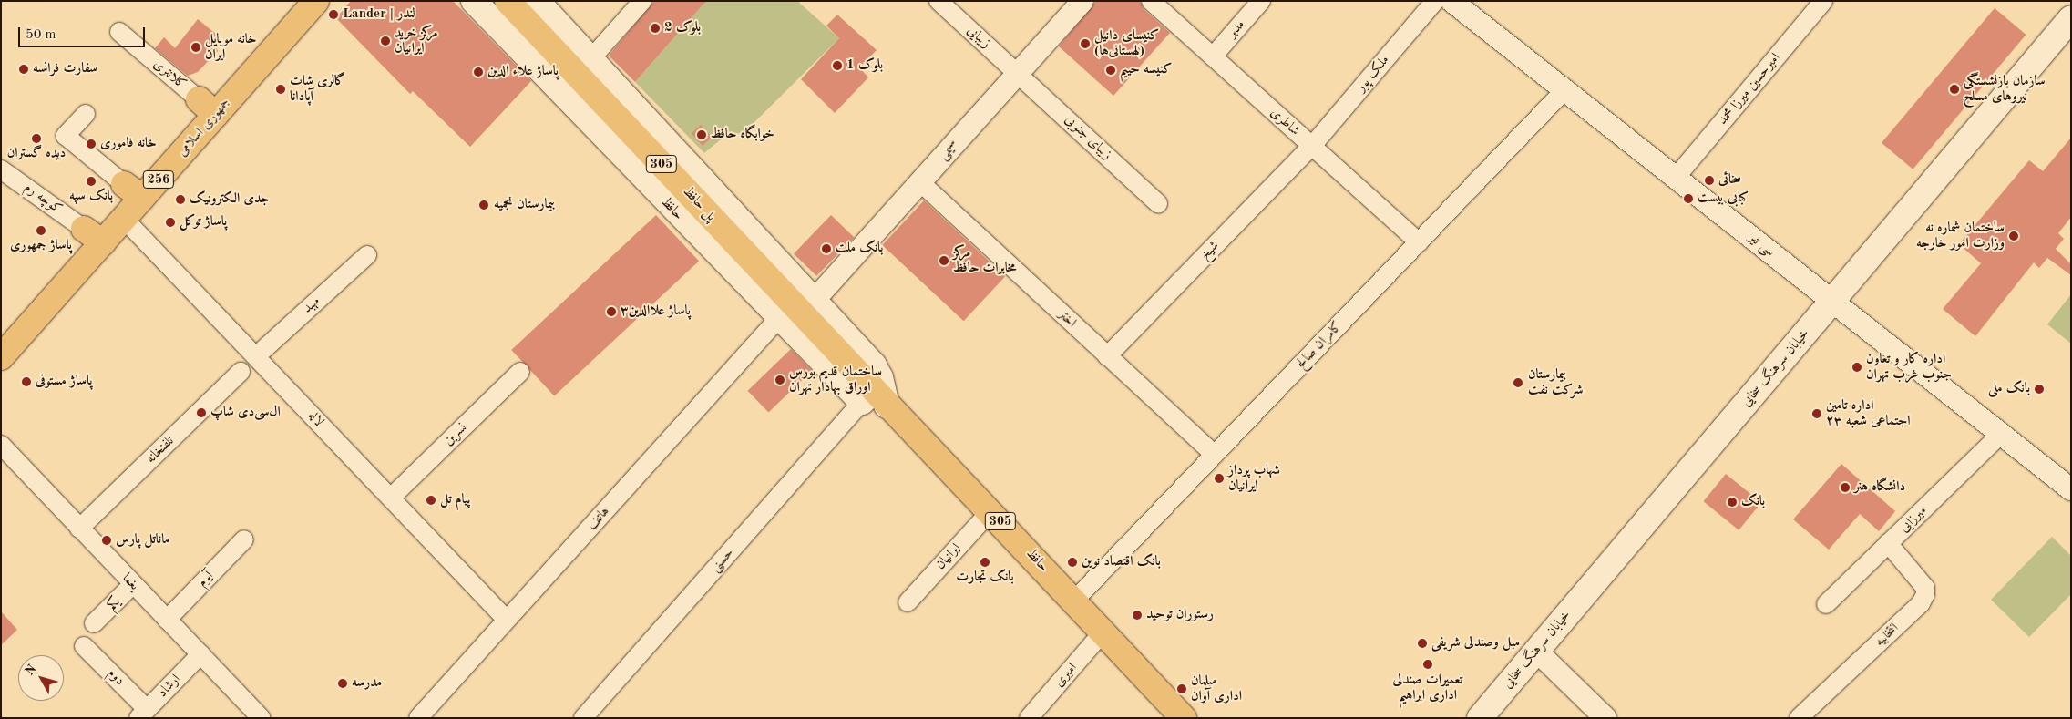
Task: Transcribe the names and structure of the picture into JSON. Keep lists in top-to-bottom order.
{
  "streets": {
    "main road": [
      "جمهوری اسلامی",
      "305",
      "256",
      "پل حافظ",
      "حافظ",
      "خیابان سرهنگ سخایی"
    ],
    "street": [
      "مدبر",
      "زیبایی",
      "ملک پور",
      "کلانتری",
      "امیرحسین میرزا محمد",
      "شاطری",
      "زیبای جنوبی",
      "سیمی",
      "کوچه رم",
      "سی تیر",
      "شیخ",
      "مهبد",
      "اختر",
      "کامران صالح",
      "لاله",
      "نسرین",
      "تلفنخانه",
      "هاتف",
      "میرزایی",
      "ایرانیان",
      "حسنی",
      "آیرم",
      "یغما",
      "یکم",
      "انتخابیه",
      "امیری",
      "دوم",
      "ارشاد"
    ]
  },
  "crossings": [
    ["مدبر", "شاطری"],
    ["زیبایی", "زیبای جنوبی"],
    ["زیبایی", "سیمی"],
    ["ملک پور", "شاطری"],
    ["ملک پور", "شیخ"],
    ["کلانتری", "جمهوری اسلامی"],
    ["امیرحسین میرزا محمد", "سی تیر"],
    ["شاطری", "شیخ"],
    ["شاطری", "کامران صالح"],
    ["جمهوری اسلامی", "کوچه رم"],
    ["جمهوری اسلامی", "لاله"],
    ["زیبای جنوبی", "سیمی"],
    ["سیمی", "اختر"],
    ["پل حافظ", "حافظ"],
    ["حافظ", "کامران صالح"],
    ["حافظ", "هاتف"],
    ["حافظ", "ایرانیان"],
    ["حافظ", "حسنی"],
    ["حافظ", "امیری"],
    ["سی تیر", "کامران صالح"],
    ["سی تیر", "خیابان سرهنگ سخایی"],
    ["سی تیر", "میرزایی"],
    ["شیخ", "اختر"],
    ["مهبد", "لاله"],
    ["اختر", "کامران صالح"],
    ["لاله", "نسرین"],
    ["لاله", "هاتف"],
    ["تلفنخانه", "یغما"],
    ["میرزایی", "انتخابیه"],
    ["آیرم", "یغما"],
    ["یغما", "یکم"],
    ["یغما", "ارشاد"],
    ["دوم", "ارشاد"]
  ],
  "places": [
    "Lander | لندر",
    "بلوک 2",
    "مرکز خرید ایرانیان",
    "کنیسای دانیل (لهستانی‌ها)",
    "خانه موبایل ایران",
    "بلوک 1",
    "سفارت فرانسه",
    "کنیسه حییم",
    "پاساژ علاء الدین",
    "گالری شات آپادانا",
    "سازمان بازنشستگی نیروهای مسلح",
    "خوابگاه حافظ",
    "دیده گستران",
    "خانه فاموری",
    "سخائی",
    "بانک سپه",
    "کبابی بیست",
    "جدی الکترونیک",
    "بیمارستان نجمیه",
    "پاساژ توکل",
    "پاساژ جمهوری",
    "ساختمان شماره نه وزارت امور خارجه",
    "بانک ملت",
    "مرکز مخابرات حافظ",
    "پاساژ علاالدین۳",
    "اداره کار و تعاون جنوب غرب تهران",
    "ساختمان قدیم بورس اوراق بهادار تهران",
    "پاساژ مستوفی",
    "بیمارستان شرکت نفت",
    "بانک ملی",
    "ال‌سی‌دی شاپ",
    "اداره تامین اجتماعی شعبه ۲۳",
    "شهاب پرداز ایرانیان",
    "دانشگاه هنر",
    "پیام تل",
    "بانک",
    "ماناتل پارس",
    "بانک تجارت",
    "بانک اقتصاد نوین",
    "رستوران توحید",
    "مبل وصندلی شریفی",
    "تعمیرات صندلی اداری ابراهیم",
    "مدرسه",
    "مبلمان اداری آوان"
  ],
  "scale_bar": "50 m",
  "north": "top left"
}
